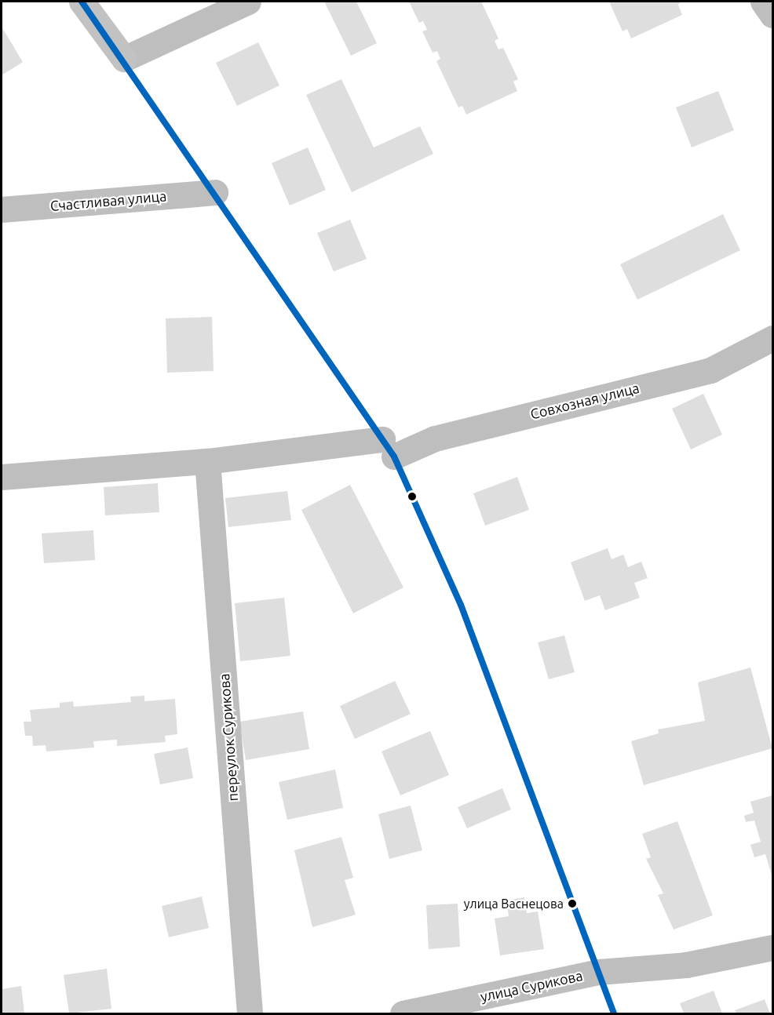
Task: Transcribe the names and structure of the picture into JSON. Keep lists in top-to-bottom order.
{
  "streets": {
    "street": [
      "Счастливая улица",
      "Совхозная улица",
      "переулок Сурикова",
      "улица Сурикова"
    ]
  },
  "crossings": [
    ["Совхозная улица", "переулок Сурикова"]
  ],
  "places": ["улица Васнецова"]
}
